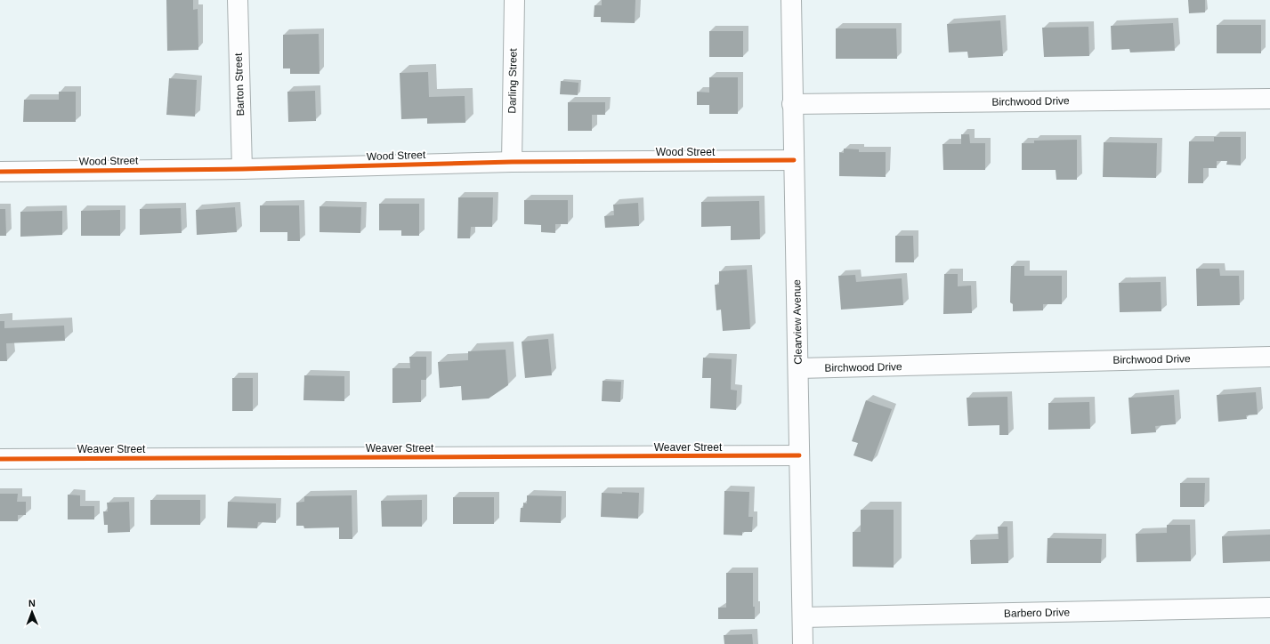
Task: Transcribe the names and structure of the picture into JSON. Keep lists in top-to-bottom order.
{
  "streets": {
    "street": [
      "Darling Street",
      "Barton Street",
      "Birchwood Drive",
      "Wood Street",
      "Clearview Avenue",
      "Weaver Street",
      "Barbero Drive"
    ]
  },
  "crossings": [
    ["Darling Street", "Wood Street"],
    ["Barton Street", "Wood Street"],
    ["Birchwood Drive", "Clearview Avenue"],
    ["Wood Street", "Clearview Avenue"],
    ["Clearview Avenue", "Weaver Street"],
    ["Clearview Avenue", "Barbero Drive"]
  ],
  "north": "top"
}
